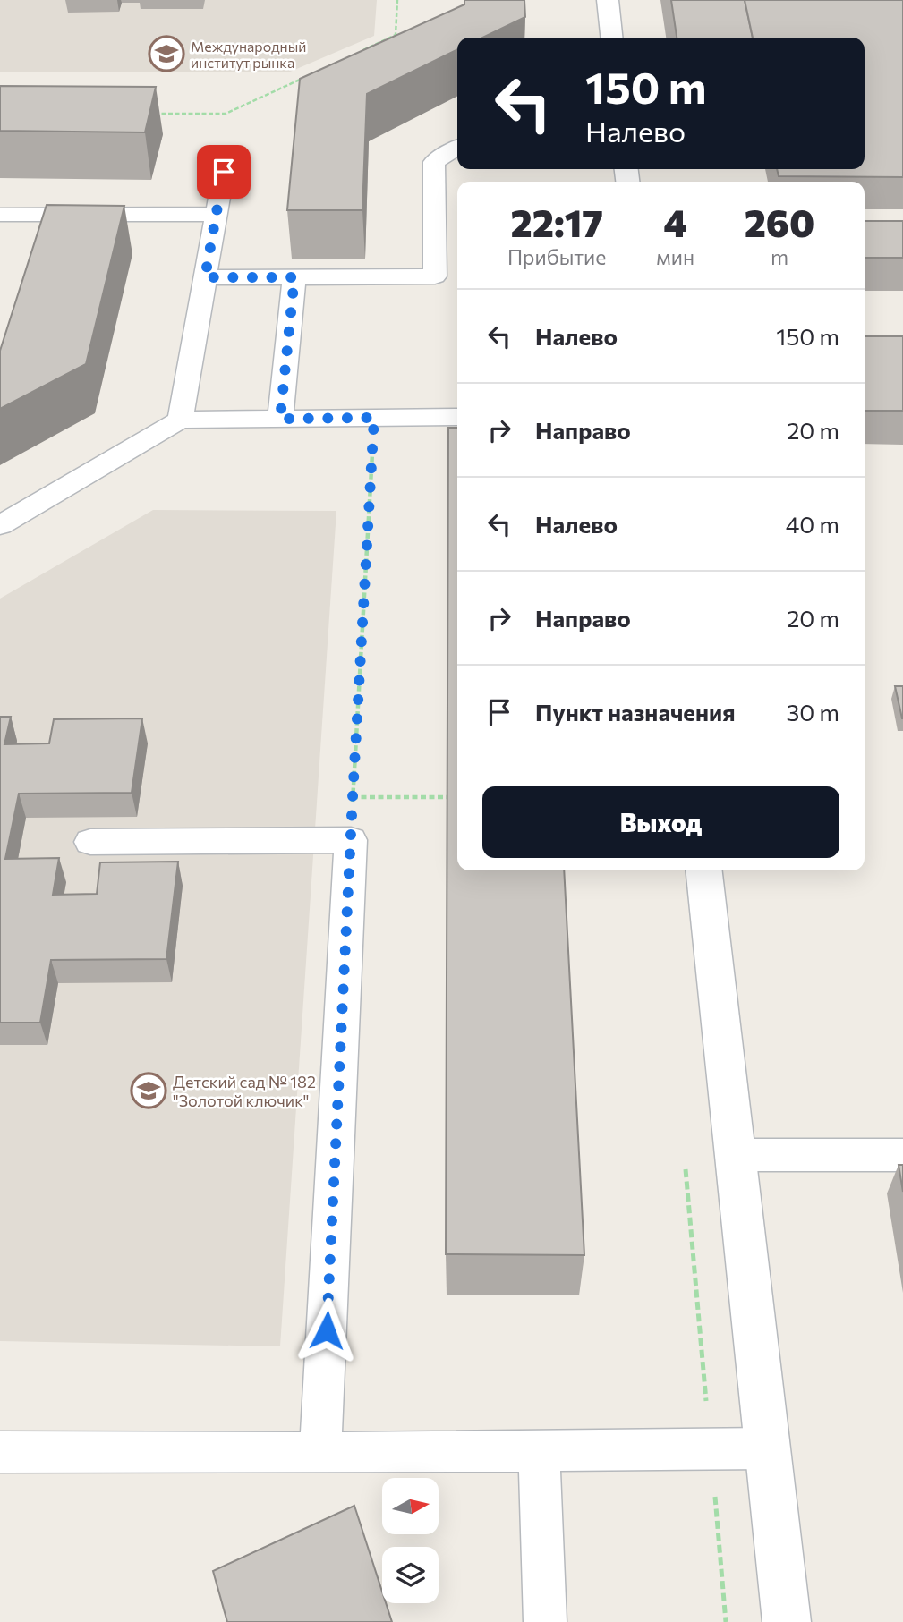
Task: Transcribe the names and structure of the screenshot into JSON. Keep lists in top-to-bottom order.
{
  "places": {
    "school or university": ["Международный институт рынка", "Детский сад № 182 \"Золотой ключик\""]
  },
  "north": "right",
  "page": {
    "turn": ["150 m", "Налево"],
    "eta": [
      "22:17",
      "Прибытие",
      "4",
      "мин",
      "260",
      "m"
    ],
    "list": [
      {
        "name": "Налево",
        "value": "150 m"
      },
      {
        "name": "Направо",
        "value": "20 m"
      },
      {
        "name": "Налево",
        "value": "40 m"
      },
      {
        "name": "Направо",
        "value": "20 m"
      },
      {
        "name": "Пункт назначения",
        "value": "30 m"
      }
    ],
    "buttons": "Выход"
  }
}
